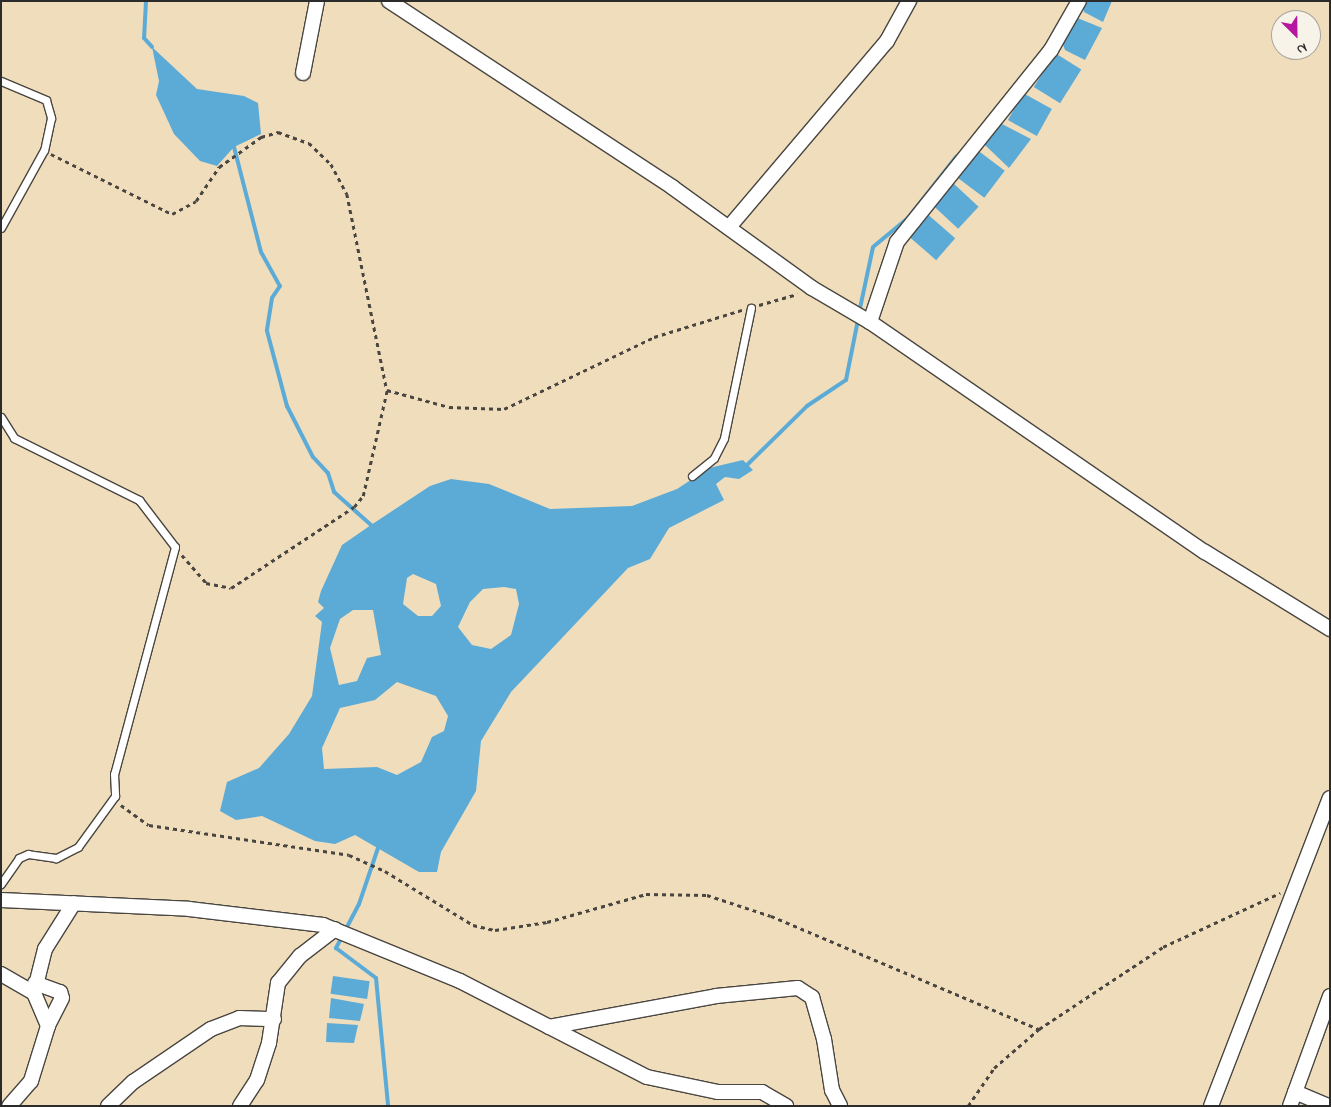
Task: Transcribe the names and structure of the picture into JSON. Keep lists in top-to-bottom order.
{
  "north": "bottom right"
}
